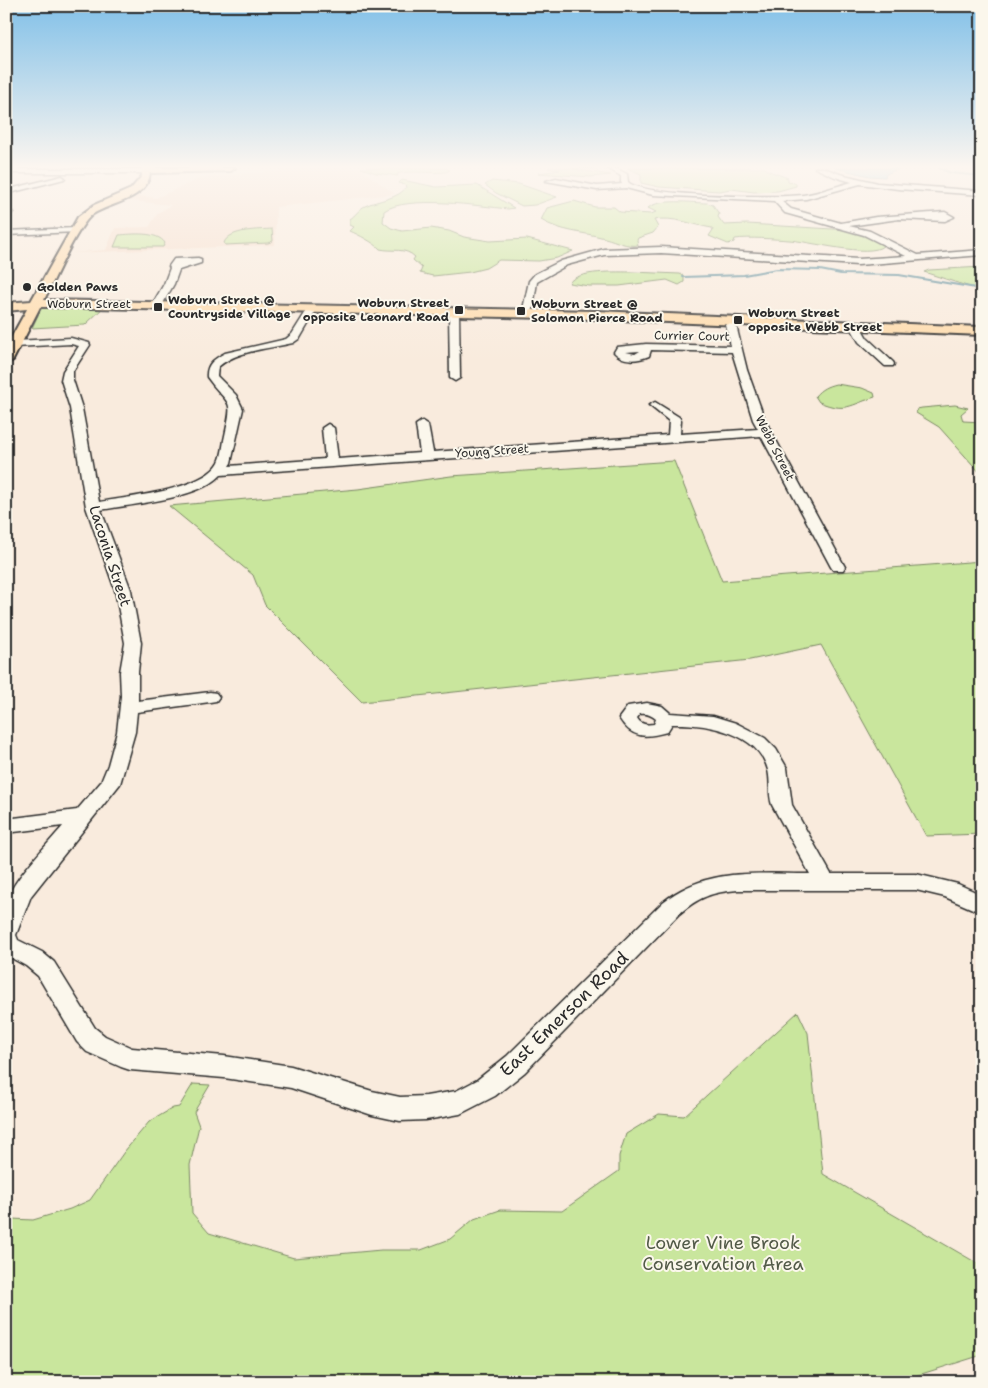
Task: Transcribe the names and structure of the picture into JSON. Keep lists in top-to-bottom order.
{
  "streets": {
    "main road": ["Woburn Street"],
    "street": [
      "Currier Court",
      "Webb Street",
      "Young Street",
      "Laconia Street",
      "East Emerson Road"
    ]
  },
  "crossings": [
    ["Woburn Street", "Webb Street"],
    ["Currier Court", "Webb Street"],
    ["Webb Street", "Young Street"],
    ["Laconia Street", "East Emerson Road"]
  ],
  "parks": ["Lower Vine Brook Conservation Area"],
  "places": {
    "other": ["Golden Paws"],
    "transit": [
      "Woburn Street @ Countryside Village",
      "Woburn Street opposite Leonard Road",
      "Woburn Street @ Solomon Pierce Road",
      "Woburn Street opposite Webb Street"
    ]
  }
}
